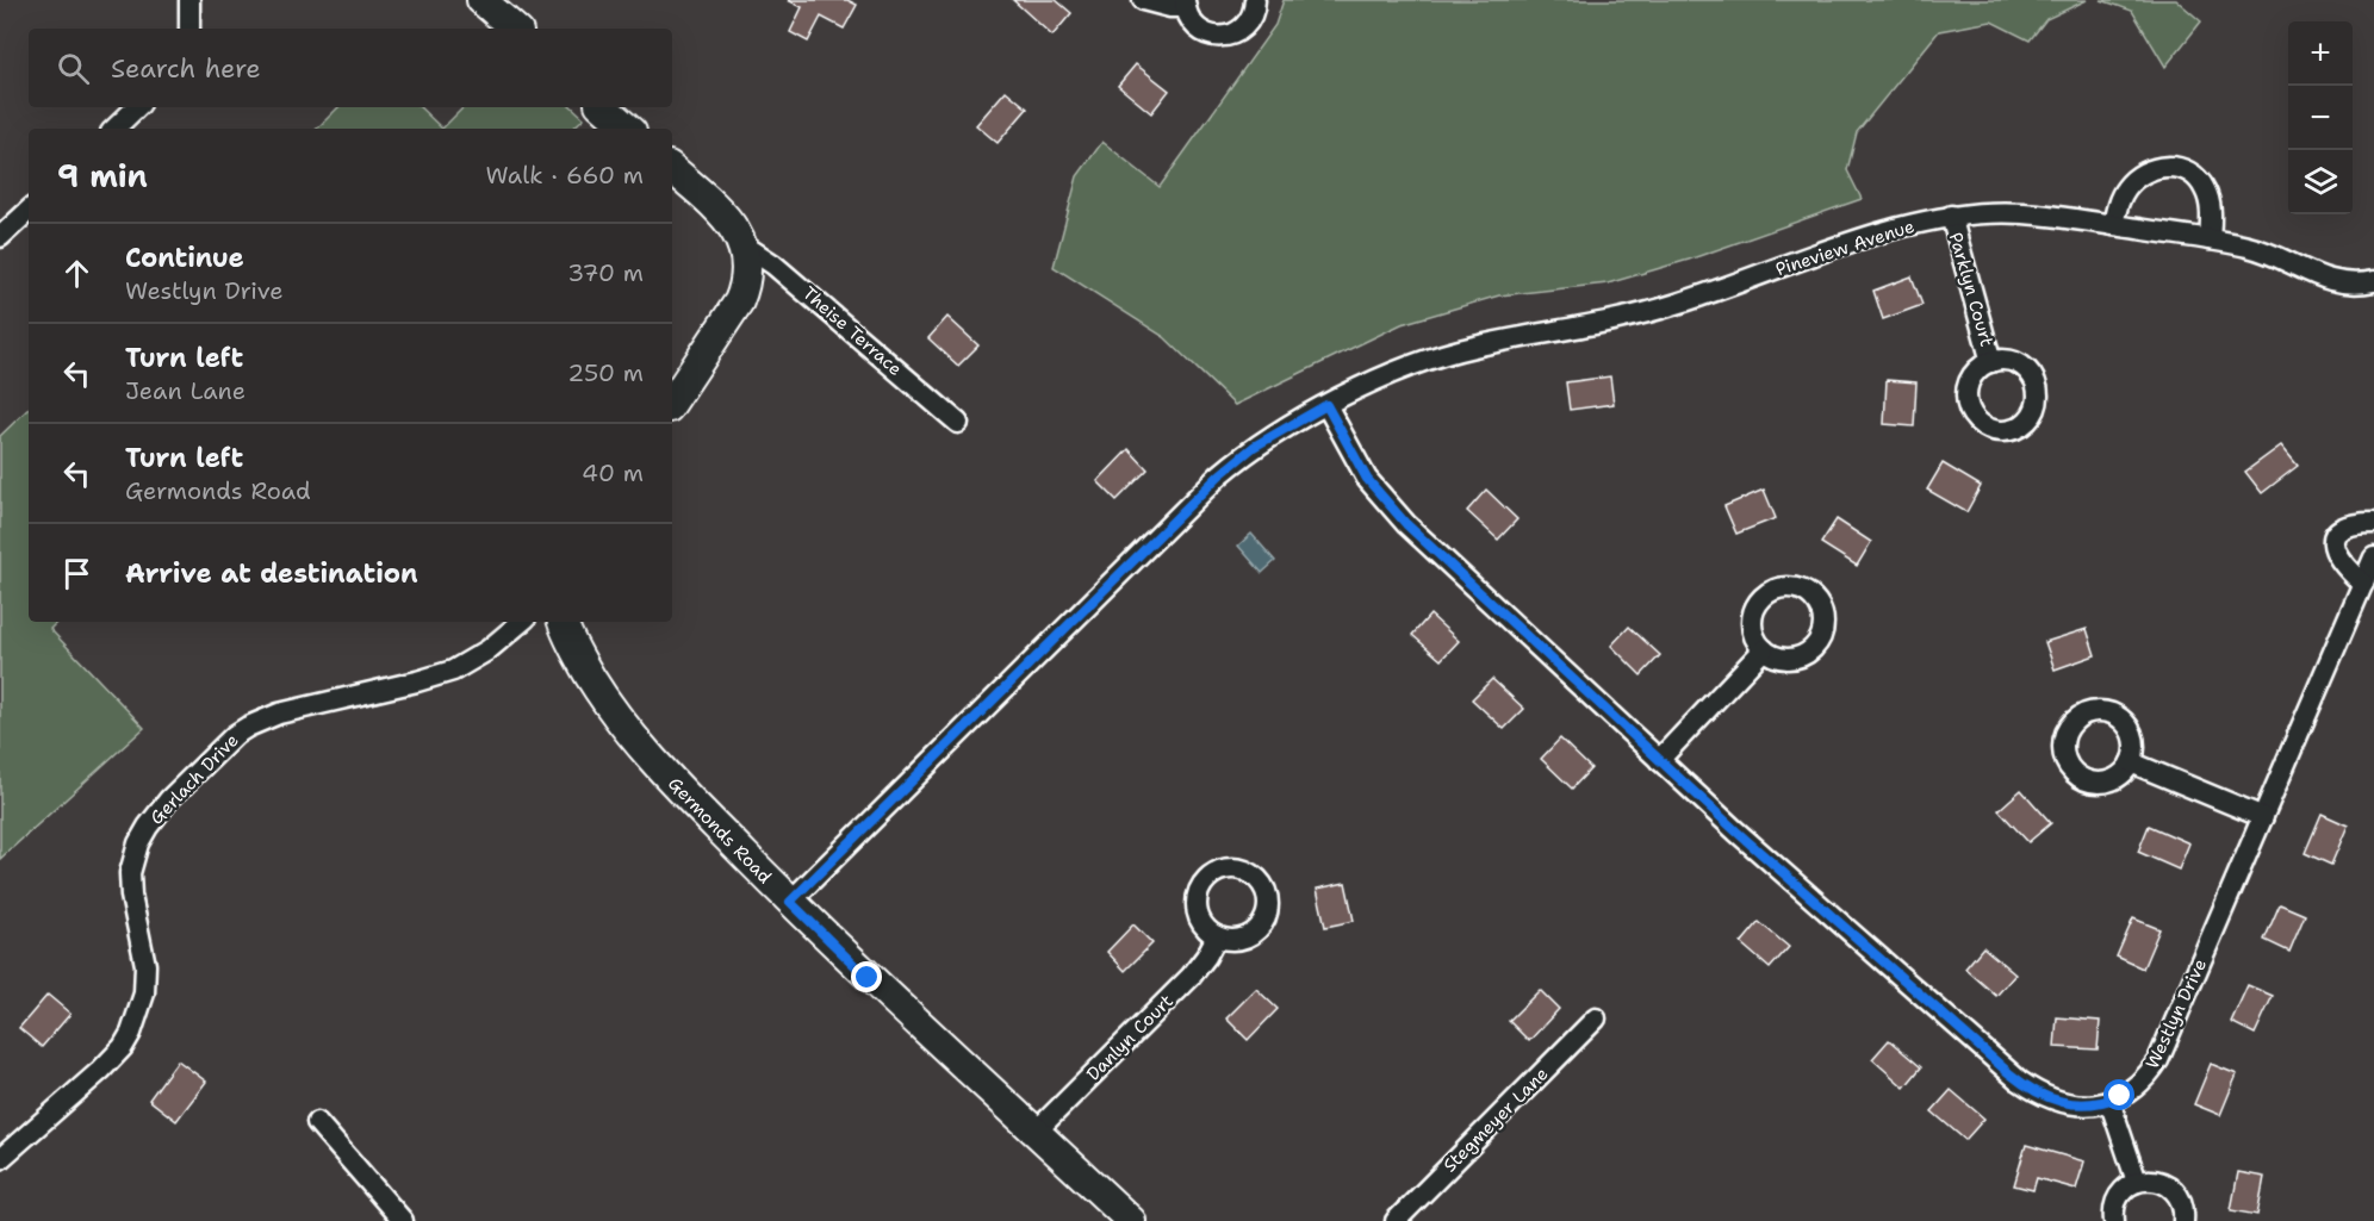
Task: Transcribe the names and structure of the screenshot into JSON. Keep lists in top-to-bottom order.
{
  "streets": {
    "street": [
      "Pineview Avenue",
      "Parklyn Court",
      "Theise Terrace",
      "Gerlach Drive",
      "Germonds Road",
      "Westlyn Drive",
      "Danlyn Court",
      "Stegmeyer Lane"
    ]
  },
  "crossings": [
    ["Pineview Avenue", "Parklyn Court"],
    ["Pineview Avenue", "Germonds Road"],
    ["Pineview Avenue", "Westlyn Drive"],
    ["Germonds Road", "Danlyn Court"]
  ],
  "page": {
    "map_buttons": ["+", "−"],
    "search": "Search here",
    "heading": ["9 min", "Walk · 660 m"],
    "list": [
      ["Continue", "Westlyn Drive", "370 m"],
      ["Turn left", "Jean Lane", "250 m"],
      ["Turn left", "Germonds Road", "40 m"],
      "Arrive at destination"
    ]
  }
}
